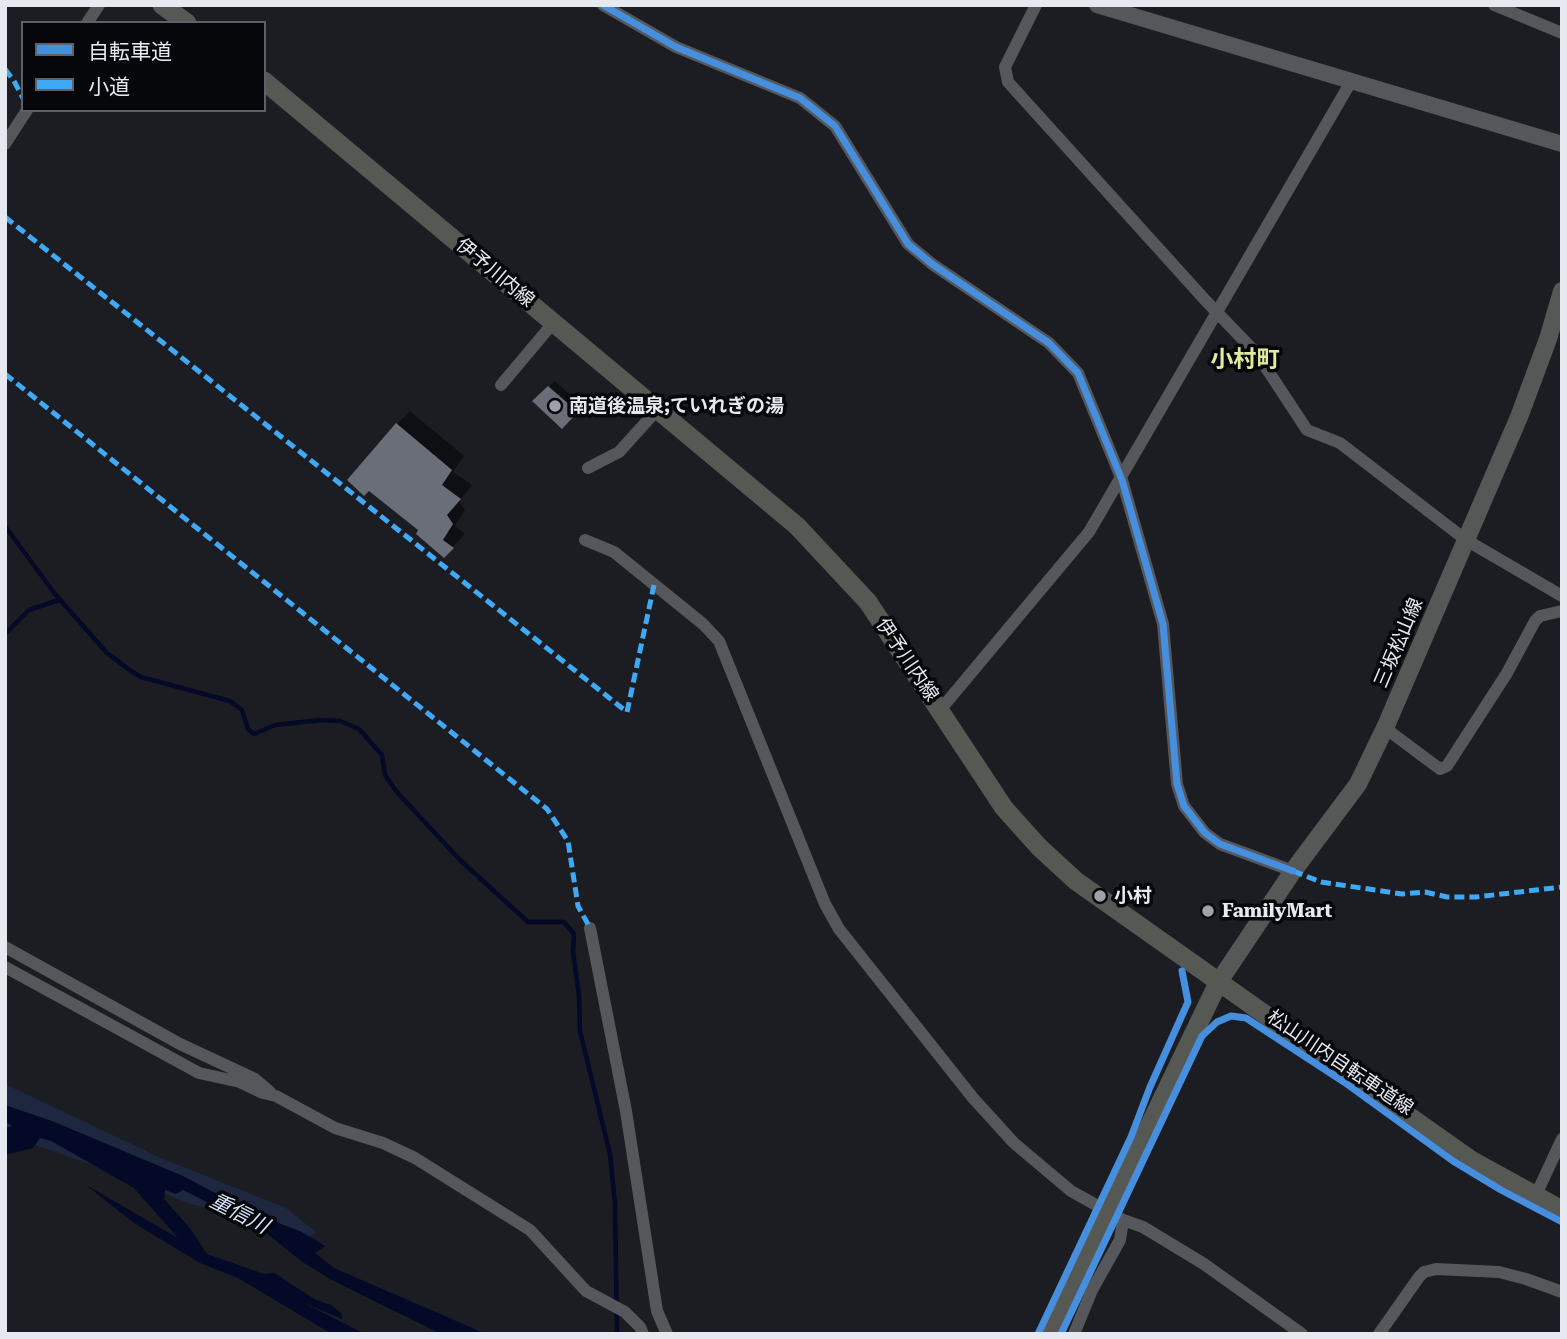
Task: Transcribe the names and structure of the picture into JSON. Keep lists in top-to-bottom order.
{
  "streets": {
    "main road": ["伊予川内線", "三坂松山線"],
    "cycle path": ["松山川内自転車道線"]
  },
  "crossings": [
    ["伊予川内線", "三坂松山線"]
  ],
  "districts": ["小村町"],
  "water": ["重信川"],
  "places": ["南道後温泉;ていれぎの湯", "小村", "FamilyMart"],
  "legend": ["自転車道", "小道"]
}
